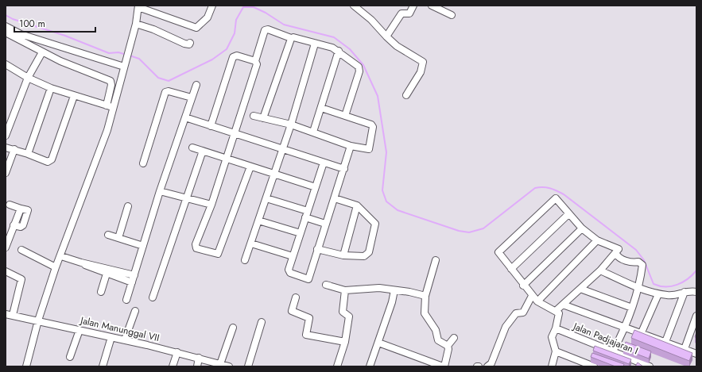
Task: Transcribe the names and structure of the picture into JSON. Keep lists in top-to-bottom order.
{
  "streets": {
    "street": ["Jalan Manunggal VII", "Jalan Padjajaran I"]
  },
  "scale_bar": "100 m"
}
